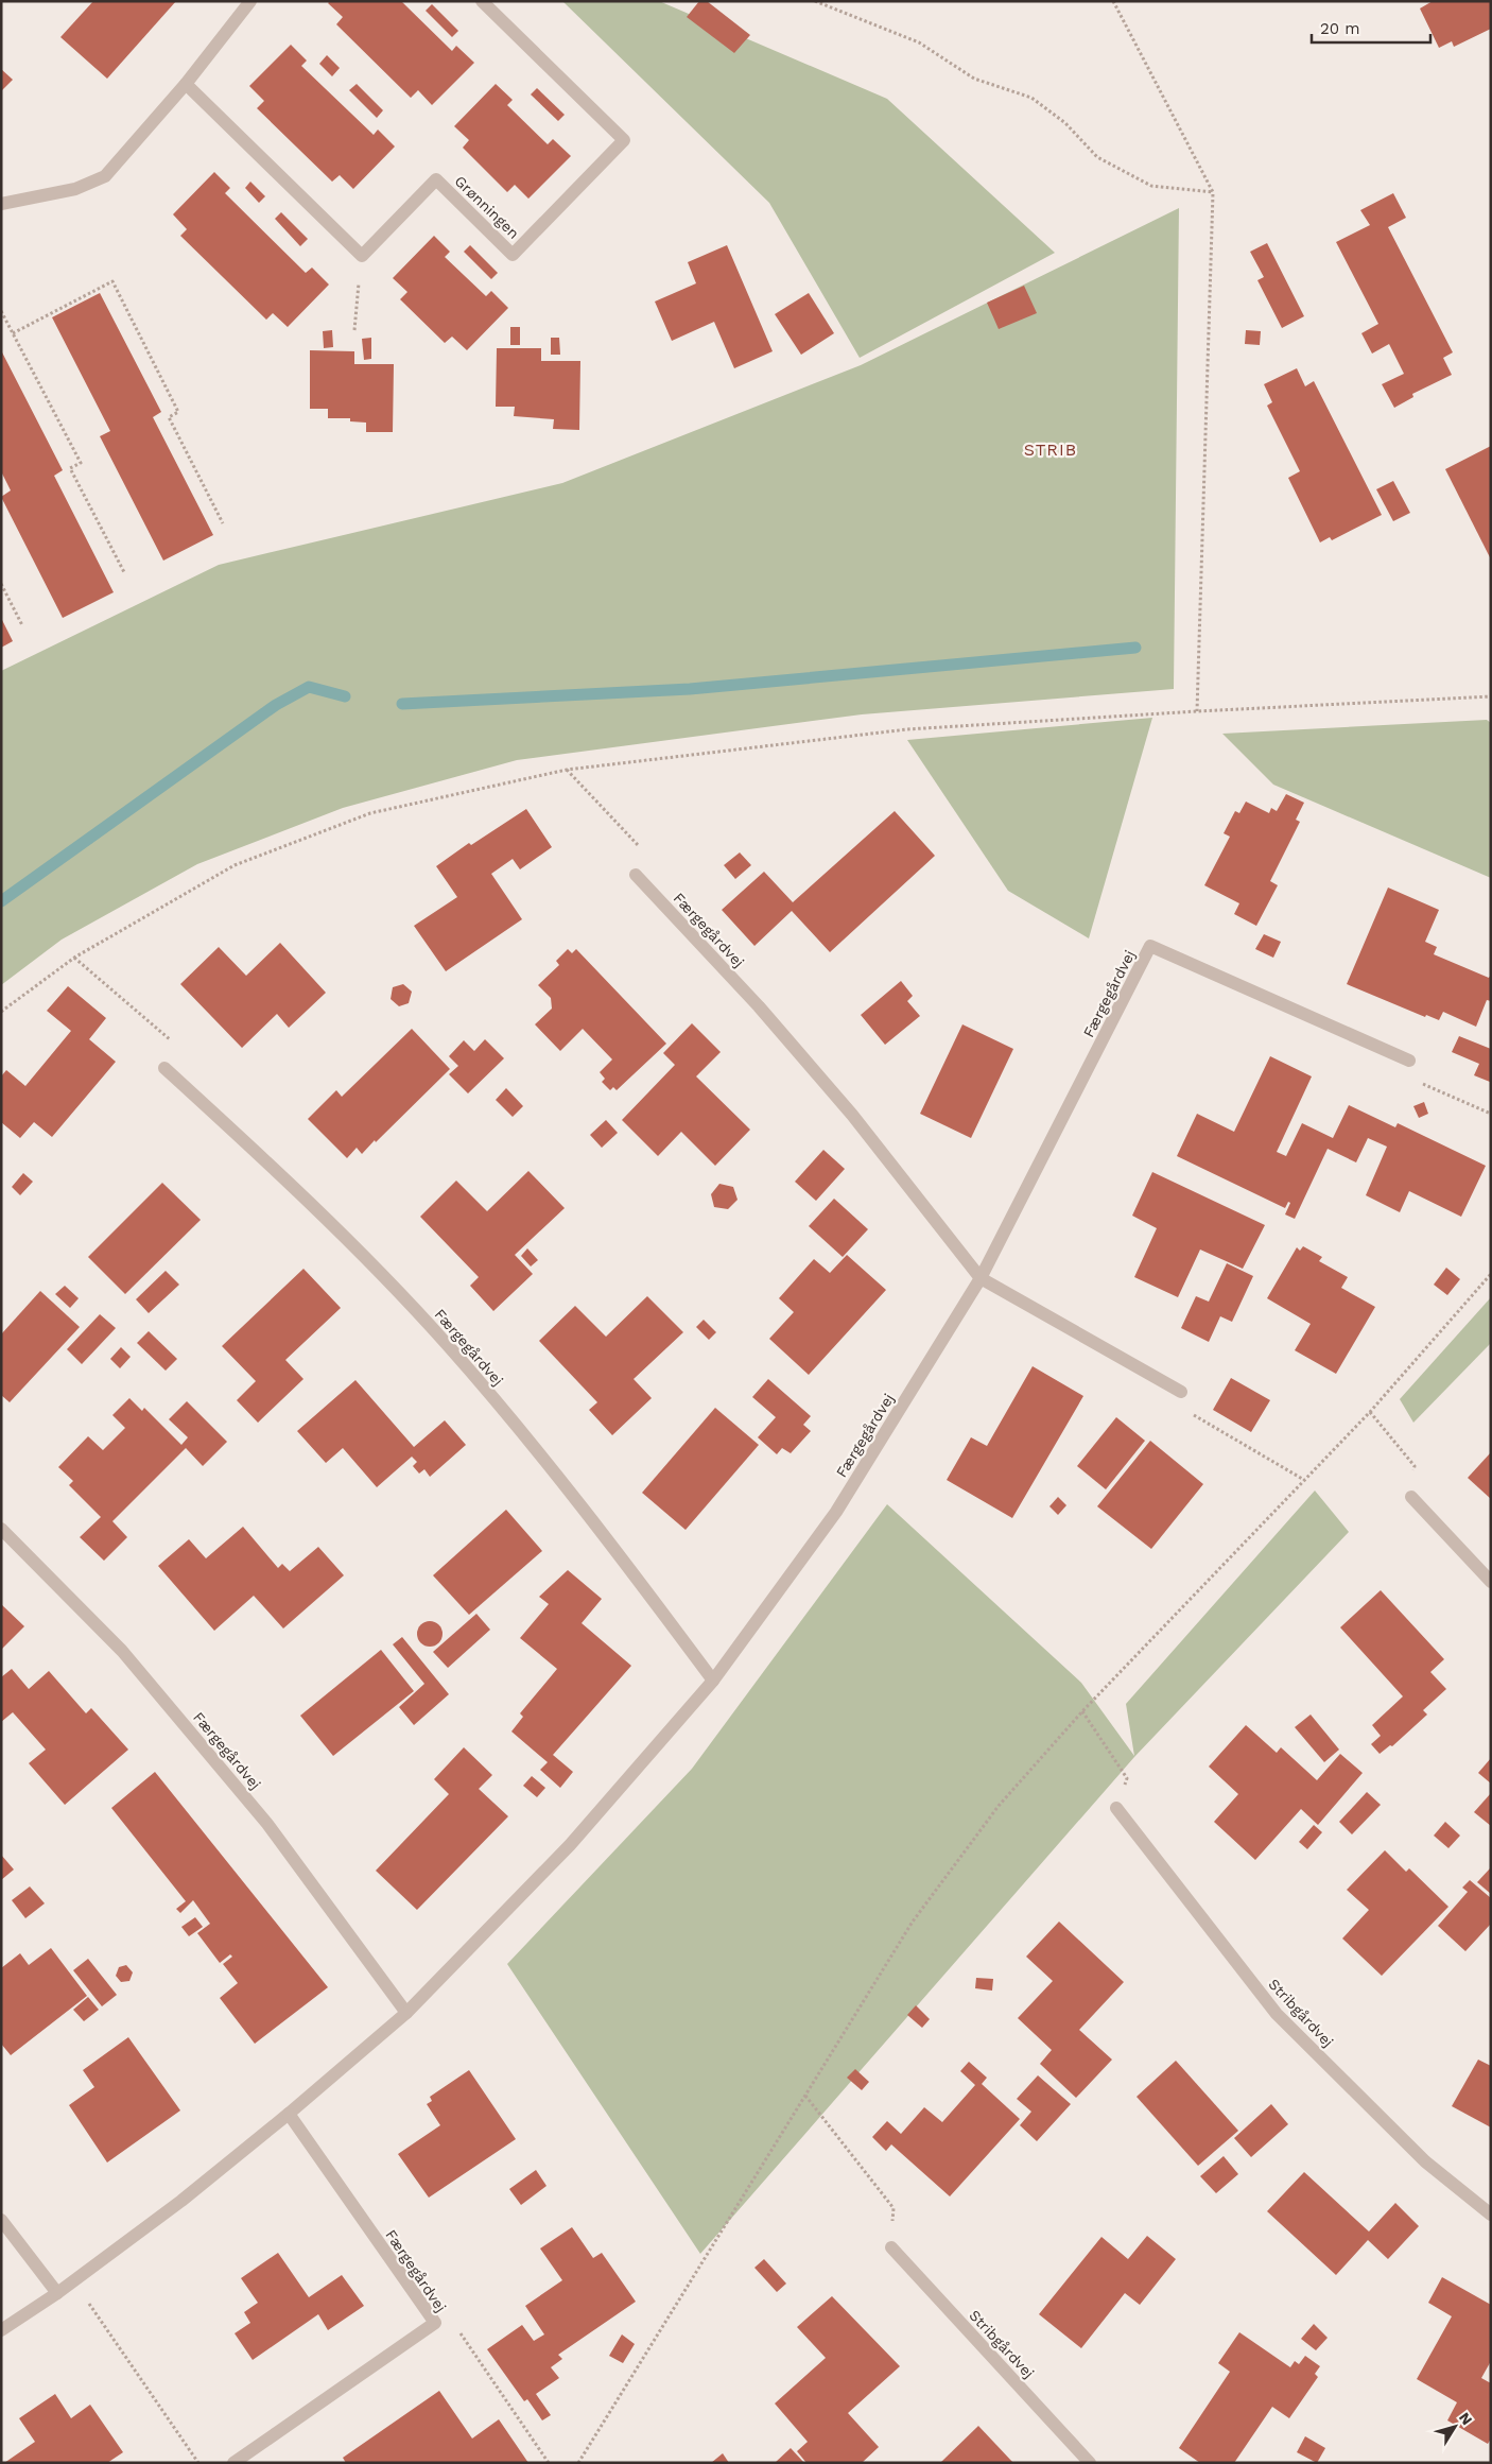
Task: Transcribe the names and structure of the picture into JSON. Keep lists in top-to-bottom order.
{
  "streets": {
    "street": ["Grønningen", "Færgegårdvej", "Stribgårdvej"]
  },
  "districts": ["STRIB"],
  "scale_bar": "20 m",
  "north": "top right"
}
